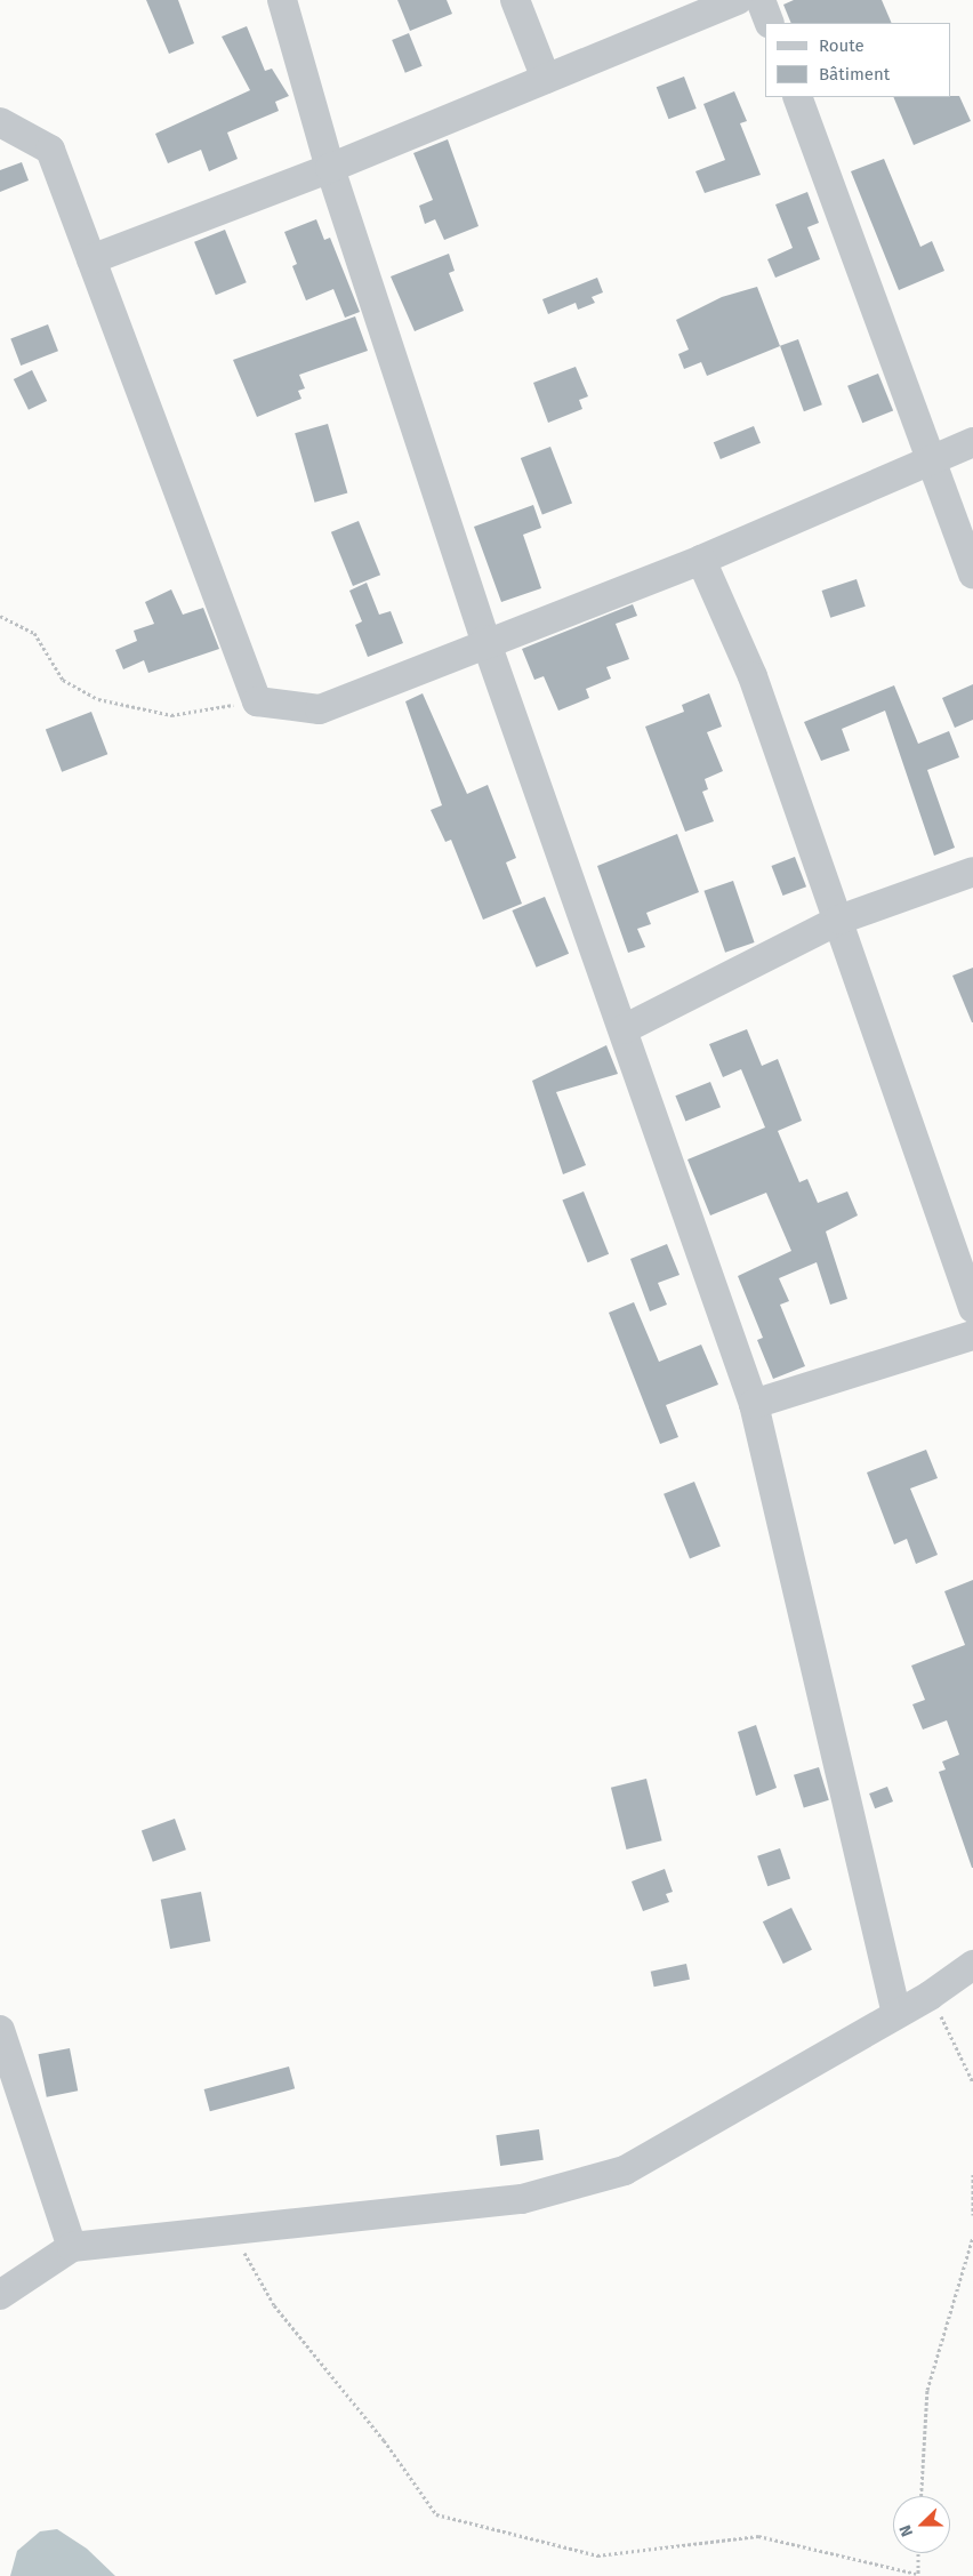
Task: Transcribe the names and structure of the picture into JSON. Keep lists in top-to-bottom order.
{
  "legend": ["Route", "Bâtiment"],
  "north": "left"
}
